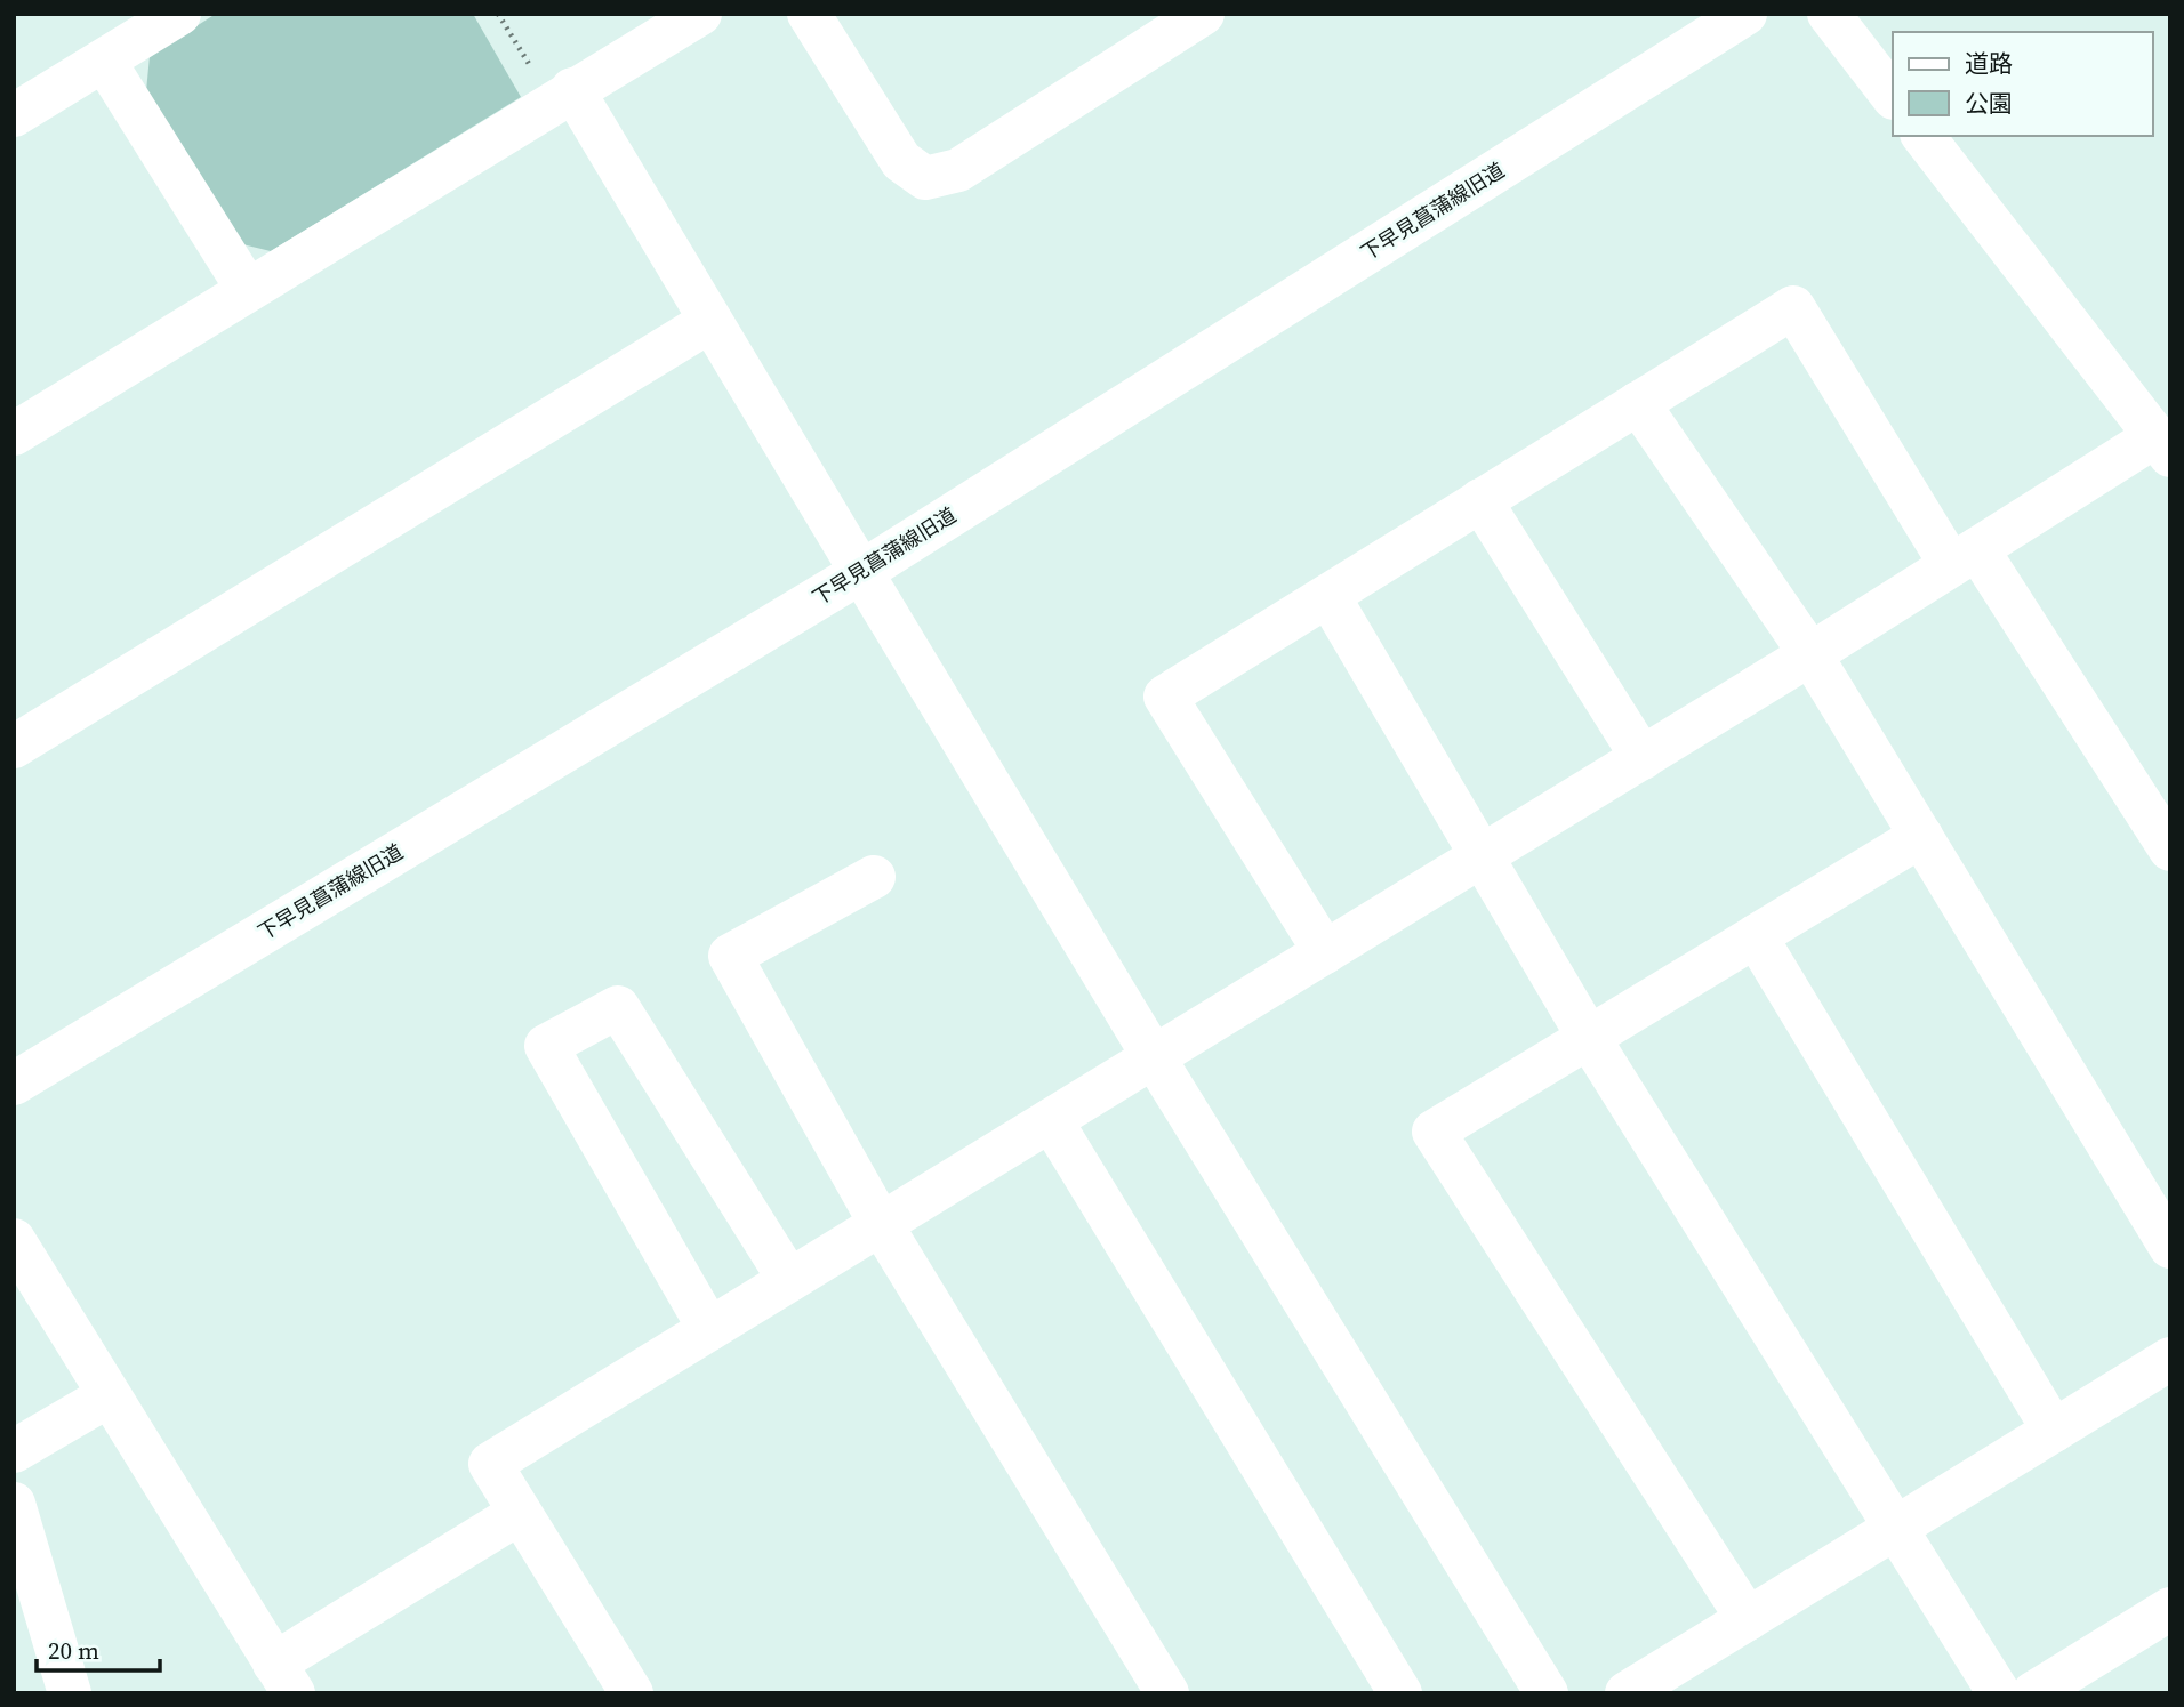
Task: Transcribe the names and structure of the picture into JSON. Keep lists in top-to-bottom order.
{
  "streets": {
    "street": ["下早見菖蒲線旧道"]
  },
  "legend": ["道路", "公園"],
  "scale_bar": "20 m"
}
